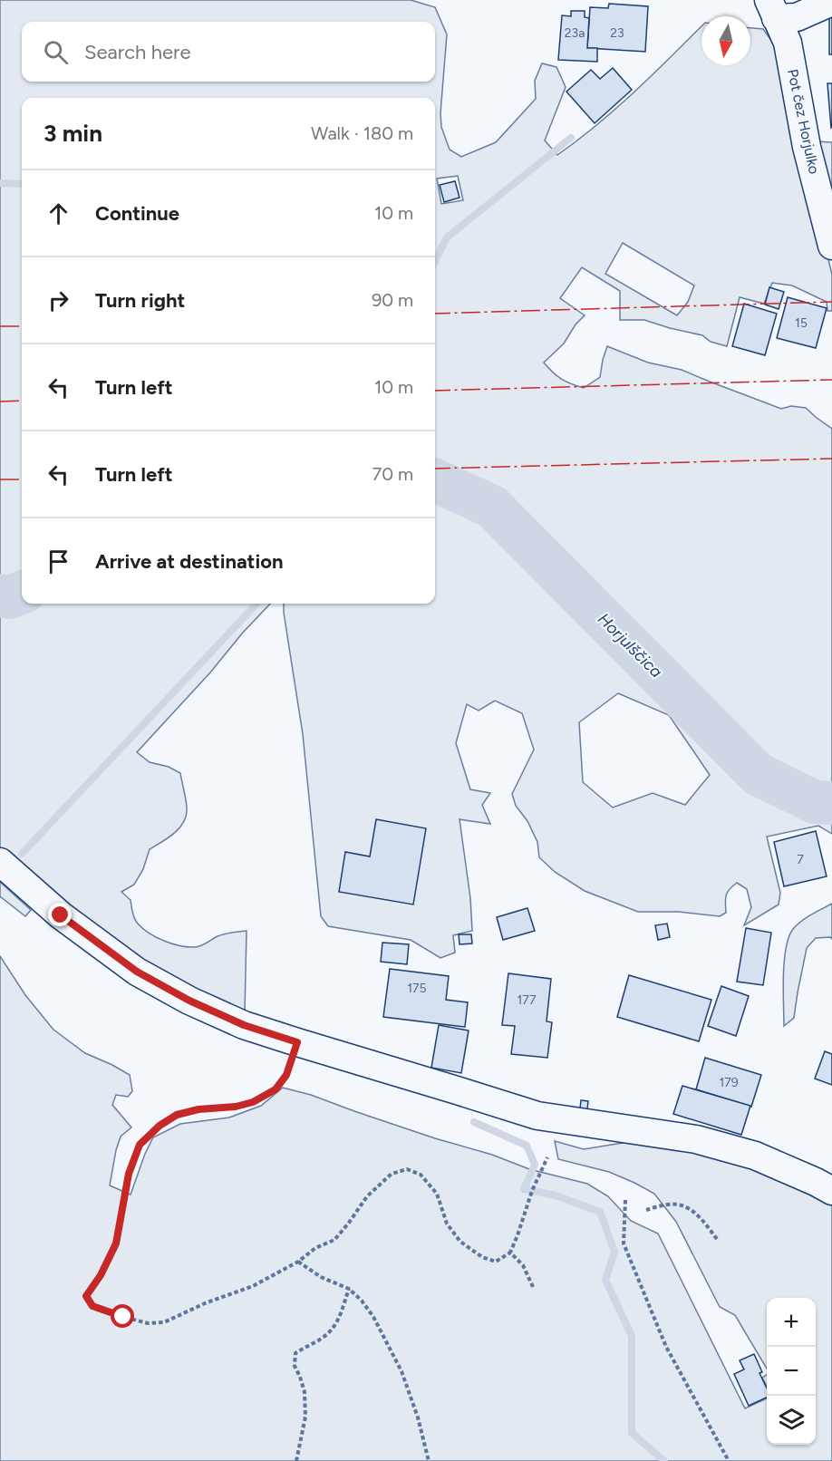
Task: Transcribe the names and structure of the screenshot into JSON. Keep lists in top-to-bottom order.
{
  "streets": {
    "street": ["Pot čez Horjulko"]
  },
  "water": ["Horjulščica"],
  "house_numbers": [
    "23a",
    "23",
    "15",
    "7",
    "175",
    "177",
    "179"
  ],
  "north": "bottom",
  "page": {
    "search": "Search here",
    "heading": ["3 min", "Walk · 180 m"],
    "list": [
      ["Continue", "10 m"],
      ["Turn right", "90 m"],
      ["Turn left", "10 m"],
      ["Turn left", "70 m"],
      "Arrive at destination"
    ],
    "map_buttons": ["+", "−"]
  }
}
